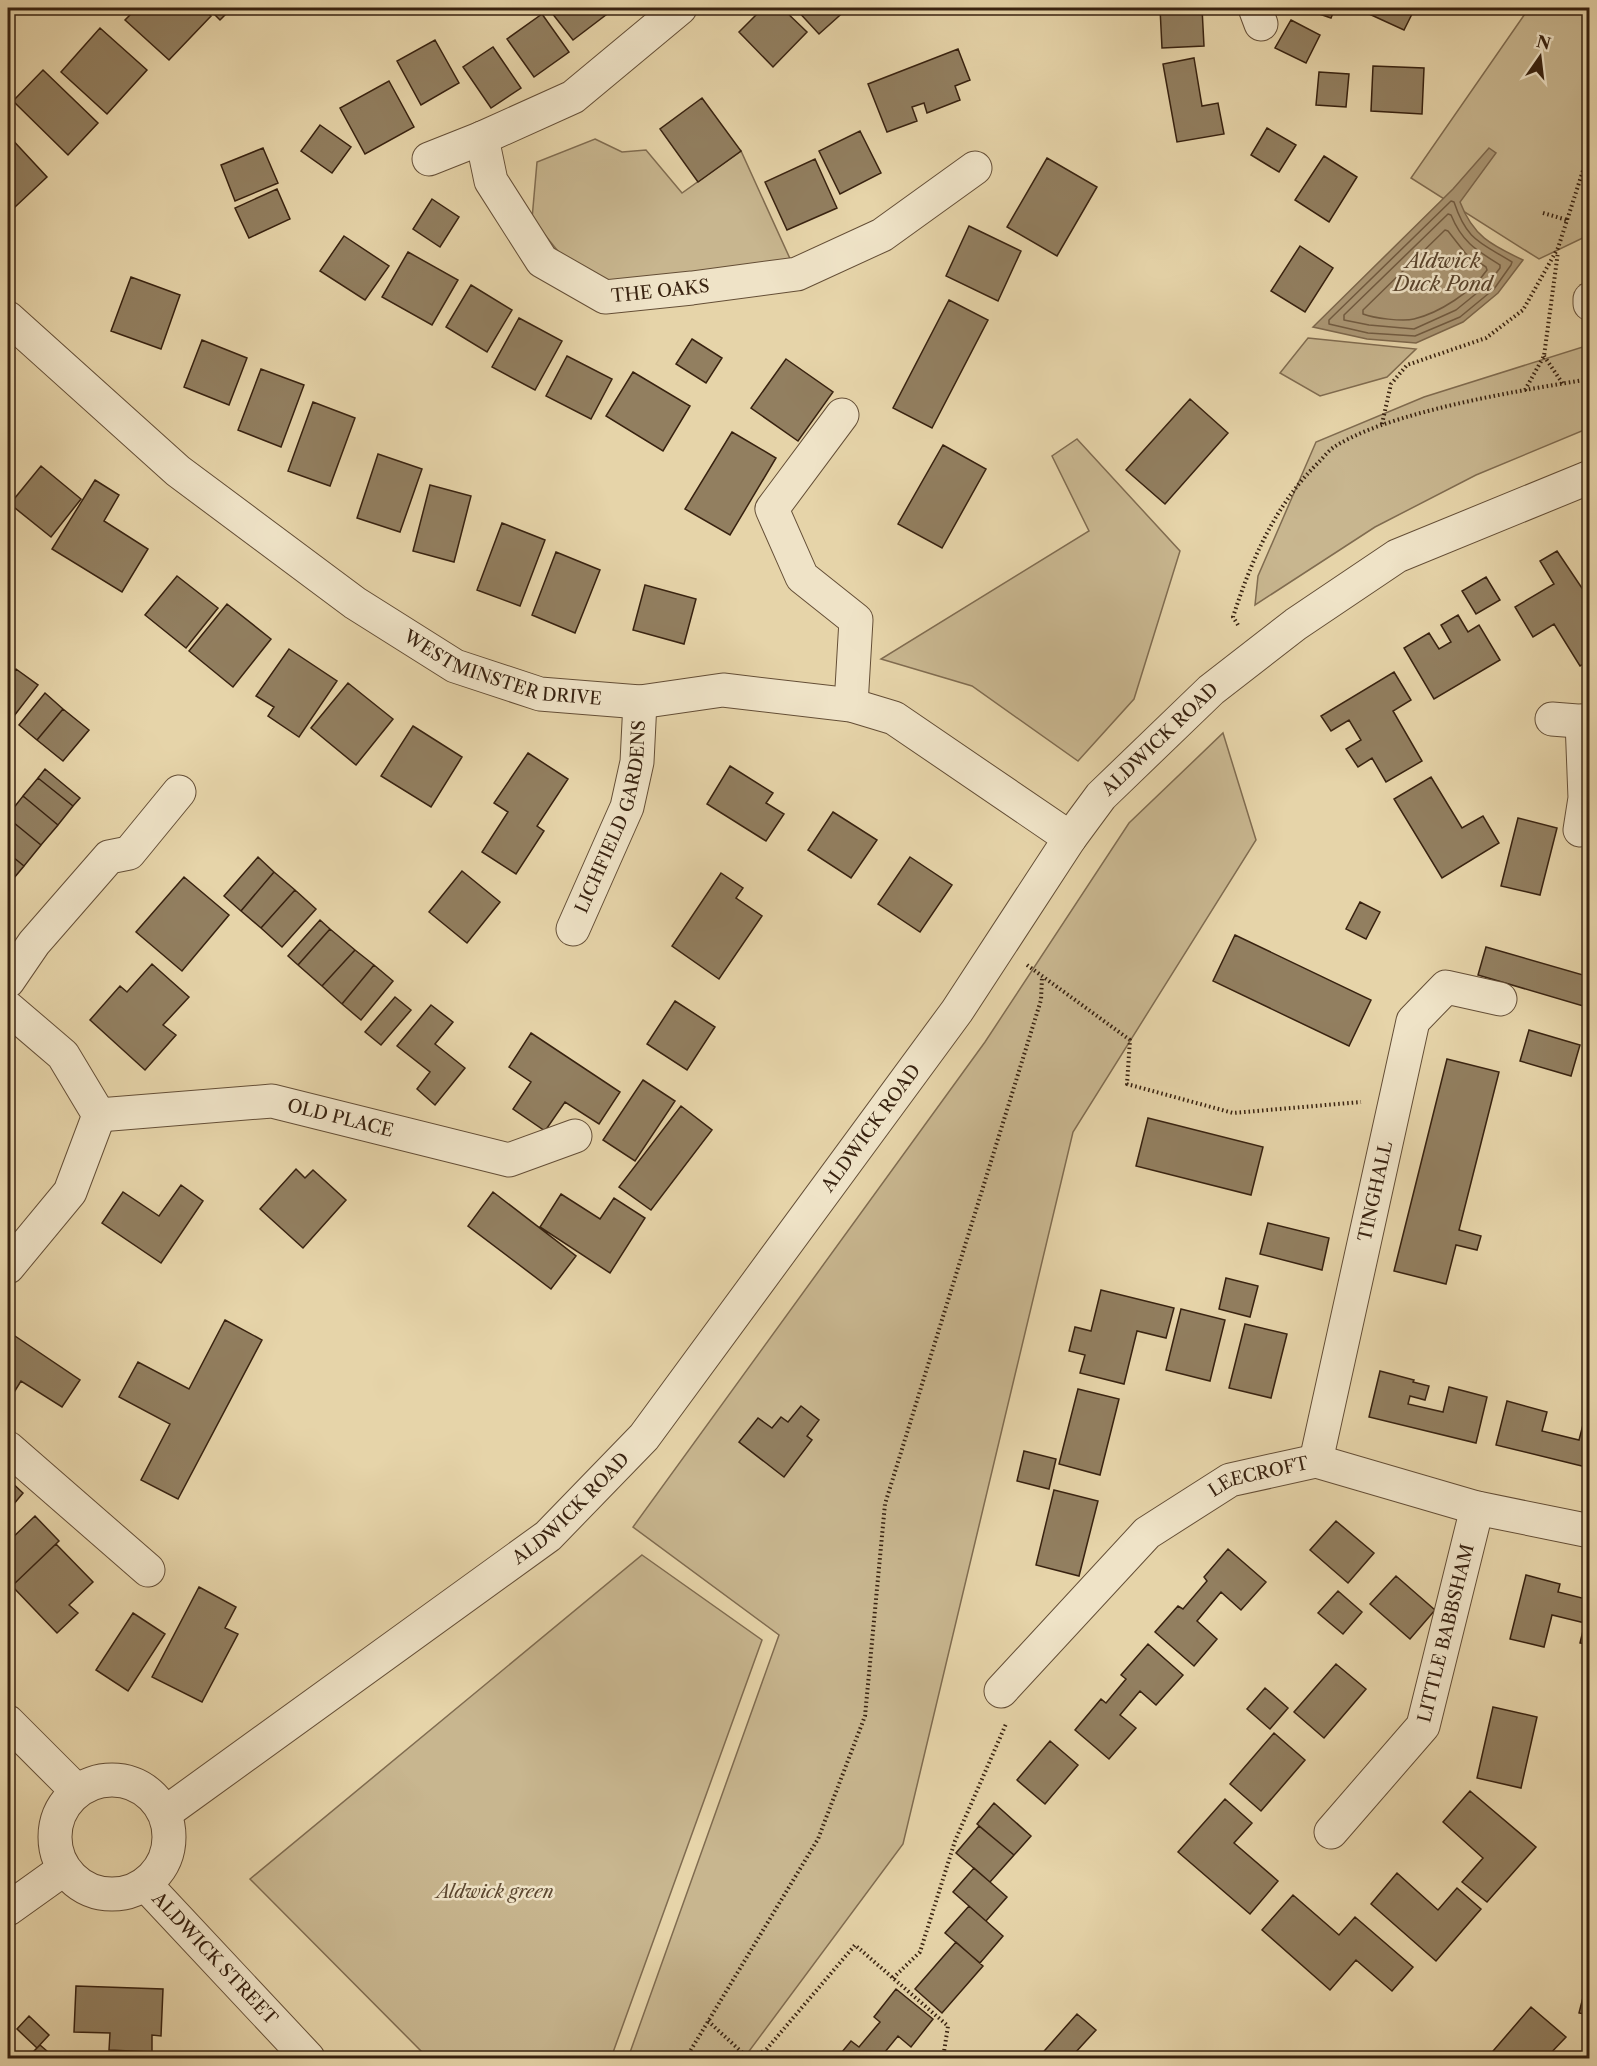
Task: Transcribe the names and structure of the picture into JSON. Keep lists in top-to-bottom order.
{
  "streets": {
    "street": [
      "THE OAKS",
      "WESTMINSTER DRIVE",
      "ALDWICK ROAD",
      "LICHFIELD GARDENS",
      "OLD PLACE",
      "TINGHALL",
      "LEECROFT",
      "LITTLE BABBSHAM",
      "ALDWICK STREET"
    ]
  },
  "crossings": [
    ["WESTMINSTER DRIVE", "ALDWICK ROAD"],
    ["WESTMINSTER DRIVE", "LICHFIELD GARDENS"],
    ["ALDWICK ROAD", "ALDWICK STREET"],
    ["TINGHALL", "LEECROFT"],
    ["LEECROFT", "LITTLE BABBSHAM"]
  ],
  "water": ["Aldwick Duck Pond"],
  "parks": ["Aldwick green"],
  "north": "top"
}
